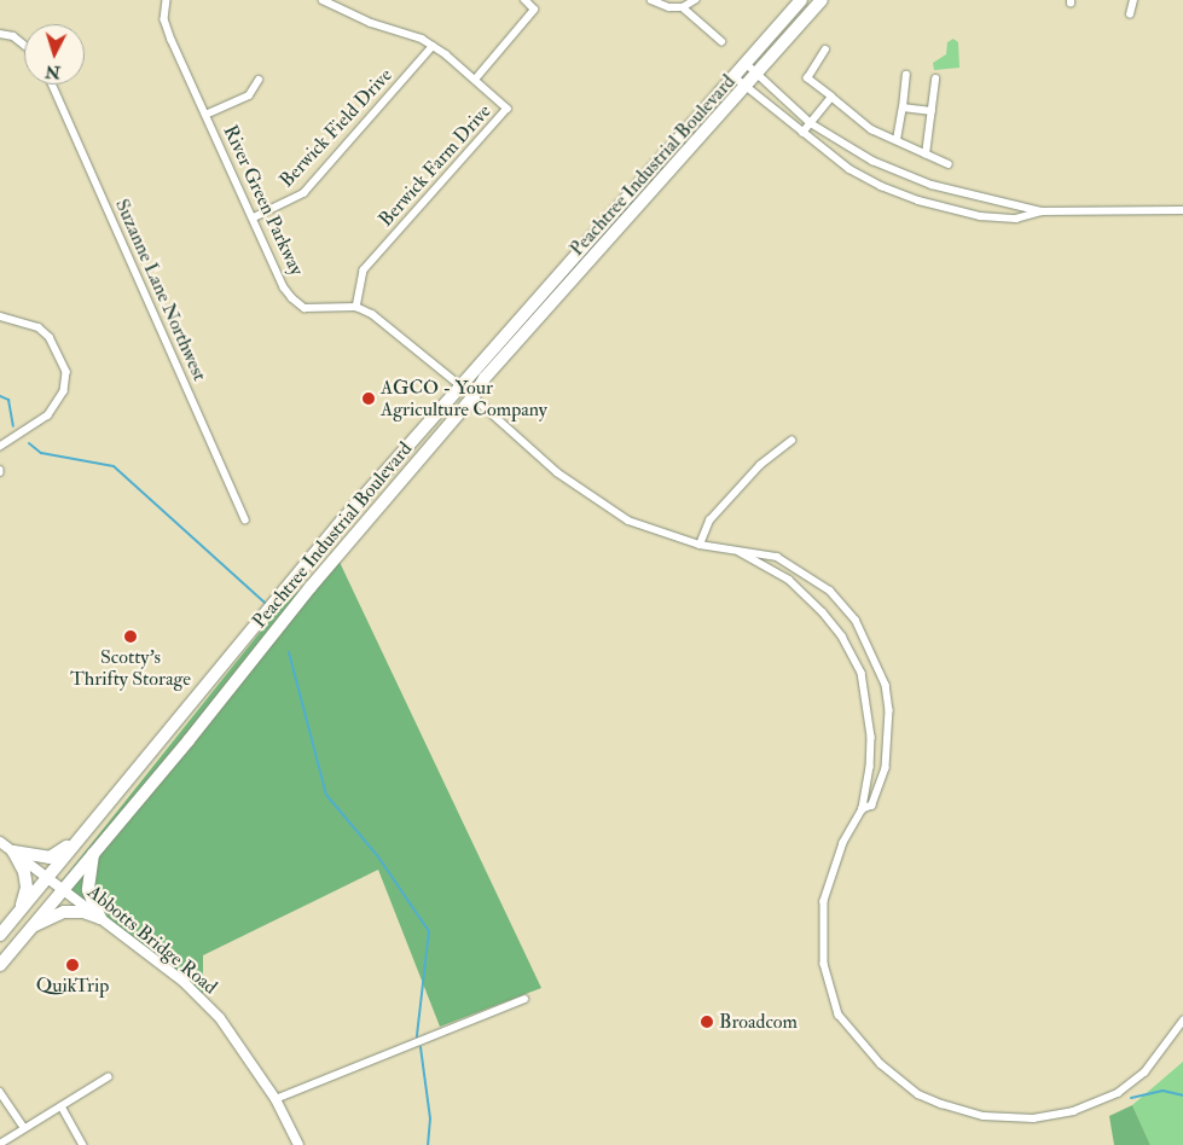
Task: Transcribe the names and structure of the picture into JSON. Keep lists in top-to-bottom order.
{
  "streets": {
    "highway": ["Peachtree Industrial Boulevard"],
    "main road": ["Abbotts Bridge Road"],
    "street": [
      "Berwick Field Drive",
      "Berwick Farm Drive",
      "River Green Parkway",
      "Suzanne Lane Northwest"
    ]
  },
  "crossings": [
    ["Berwick Field Drive", "Berwick Farm Drive"],
    ["Berwick Field Drive", "River Green Parkway"],
    ["Berwick Farm Drive", "River Green Parkway"],
    ["Peachtree Industrial Boulevard", "Abbotts Bridge Road"]
  ],
  "places": [
    "AGCO - Your Agriculture Company",
    "Scotty's Thrifty Storage",
    "QuikTrip",
    "Broadcom"
  ],
  "north": "bottom"
}
